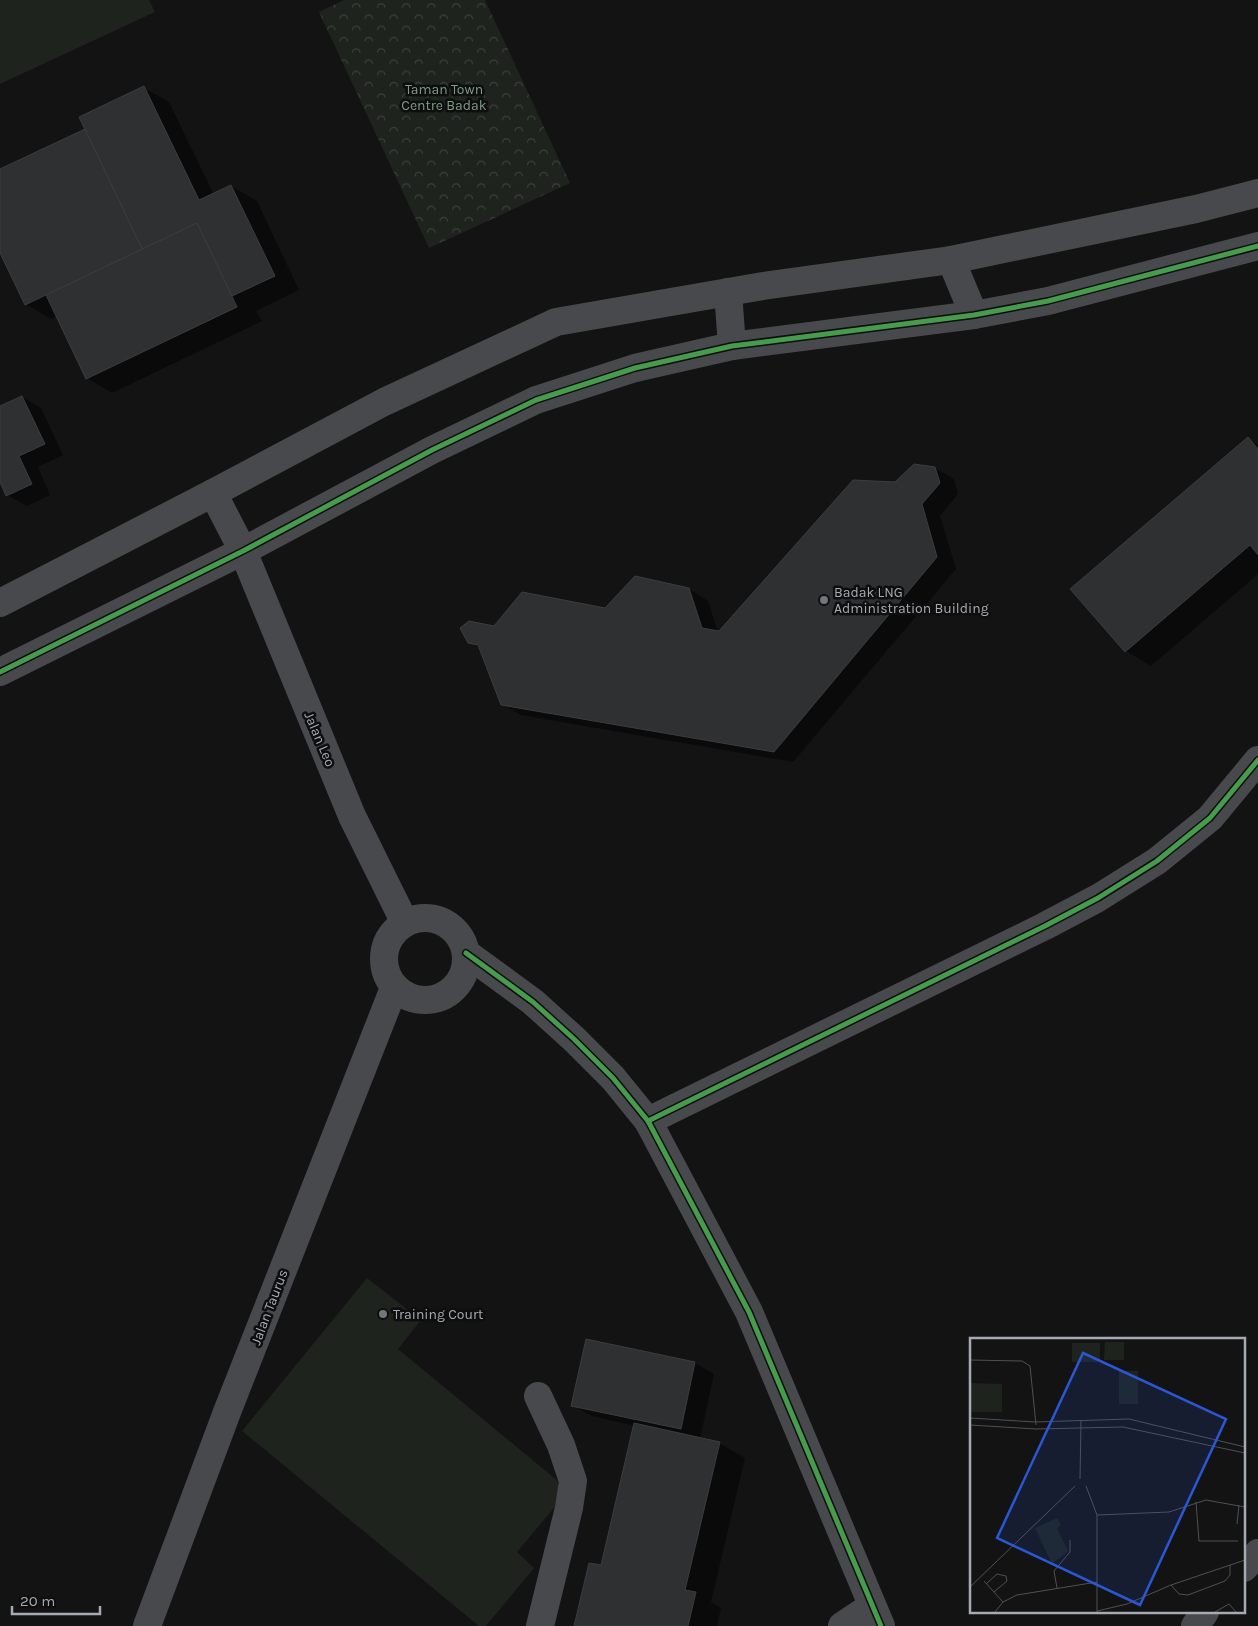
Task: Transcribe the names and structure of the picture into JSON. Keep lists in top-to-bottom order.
{
  "streets": {
    "street": ["Jalan Leo", "Jalan Taurus"]
  },
  "crossings": [
    ["Jalan Leo", "Jalan Taurus"]
  ],
  "parks": ["Taman Town Centre Badak"],
  "places": ["Badak LNG Administration Building", "Training Court"],
  "scale_bar": "20 m"
}
